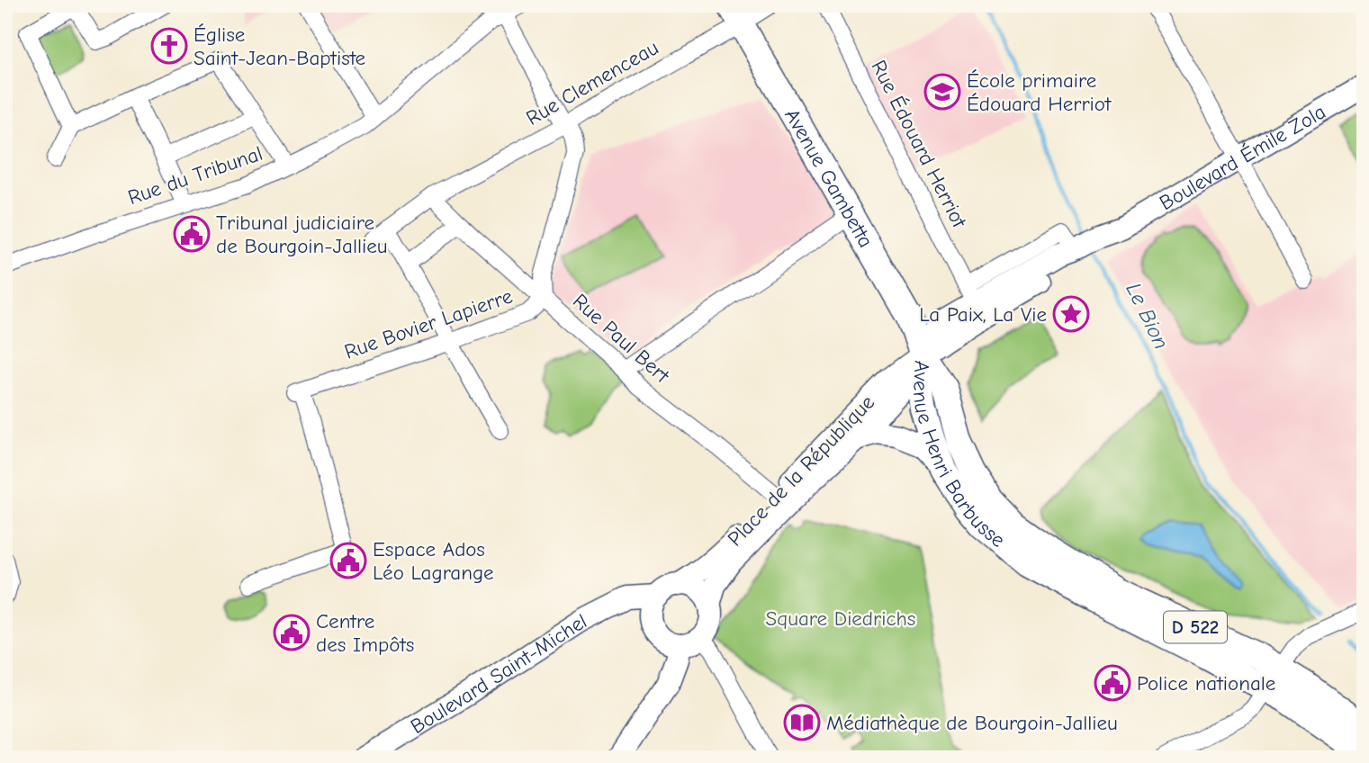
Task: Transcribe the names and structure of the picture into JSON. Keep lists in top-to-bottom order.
{
  "streets": {
    "main road": [
      "Boulevard Émile Zola",
      "Avenue Gambetta",
      "Avenue Henri Barbusse",
      "Place de la République",
      "D 522",
      "Boulevard Saint-Michel"
    ],
    "street": [
      "Rue Clemenceau",
      "Rue Édouard Herriot",
      "Rue du Tribunal",
      "Rue Bovier Lapierre",
      "Rue Paul Bert"
    ]
  },
  "crossings": [
    ["Rue Clemenceau", "Avenue Gambetta"],
    ["Rue Clemenceau", "Rue Bovier Lapierre"],
    ["Rue Clemenceau", "Rue Paul Bert"],
    ["Rue Édouard Herriot", "Place de la République"],
    ["Boulevard Émile Zola", "Place de la République"],
    ["Rue du Tribunal", "Rue Bovier Lapierre"],
    ["Avenue Gambetta", "Avenue Henri Barbusse"],
    ["Avenue Gambetta", "Place de la République"],
    ["Rue Bovier Lapierre", "Rue Paul Bert"],
    ["Rue Paul Bert", "Place de la République"],
    ["Avenue Henri Barbusse", "Place de la République"],
    ["Place de la République", "Boulevard Saint-Michel"]
  ],
  "water": ["Le Bion"],
  "parks": ["Square Diedrichs"],
  "places": {
    "church": ["Église Saint-Jean-Baptiste"],
    "school or university": ["École primaire Édouard Herriot"],
    "public building": [
      "Tribunal judiciaire de Bourgoin-Jallieu",
      "Espace Ados Léo Lagrange",
      "Centre des Impôts",
      "Police nationale"
    ],
    "place": ["La Paix, La Vie"],
    "library": ["Médiathèque de Bourgoin-Jallieu"]
  }
}
